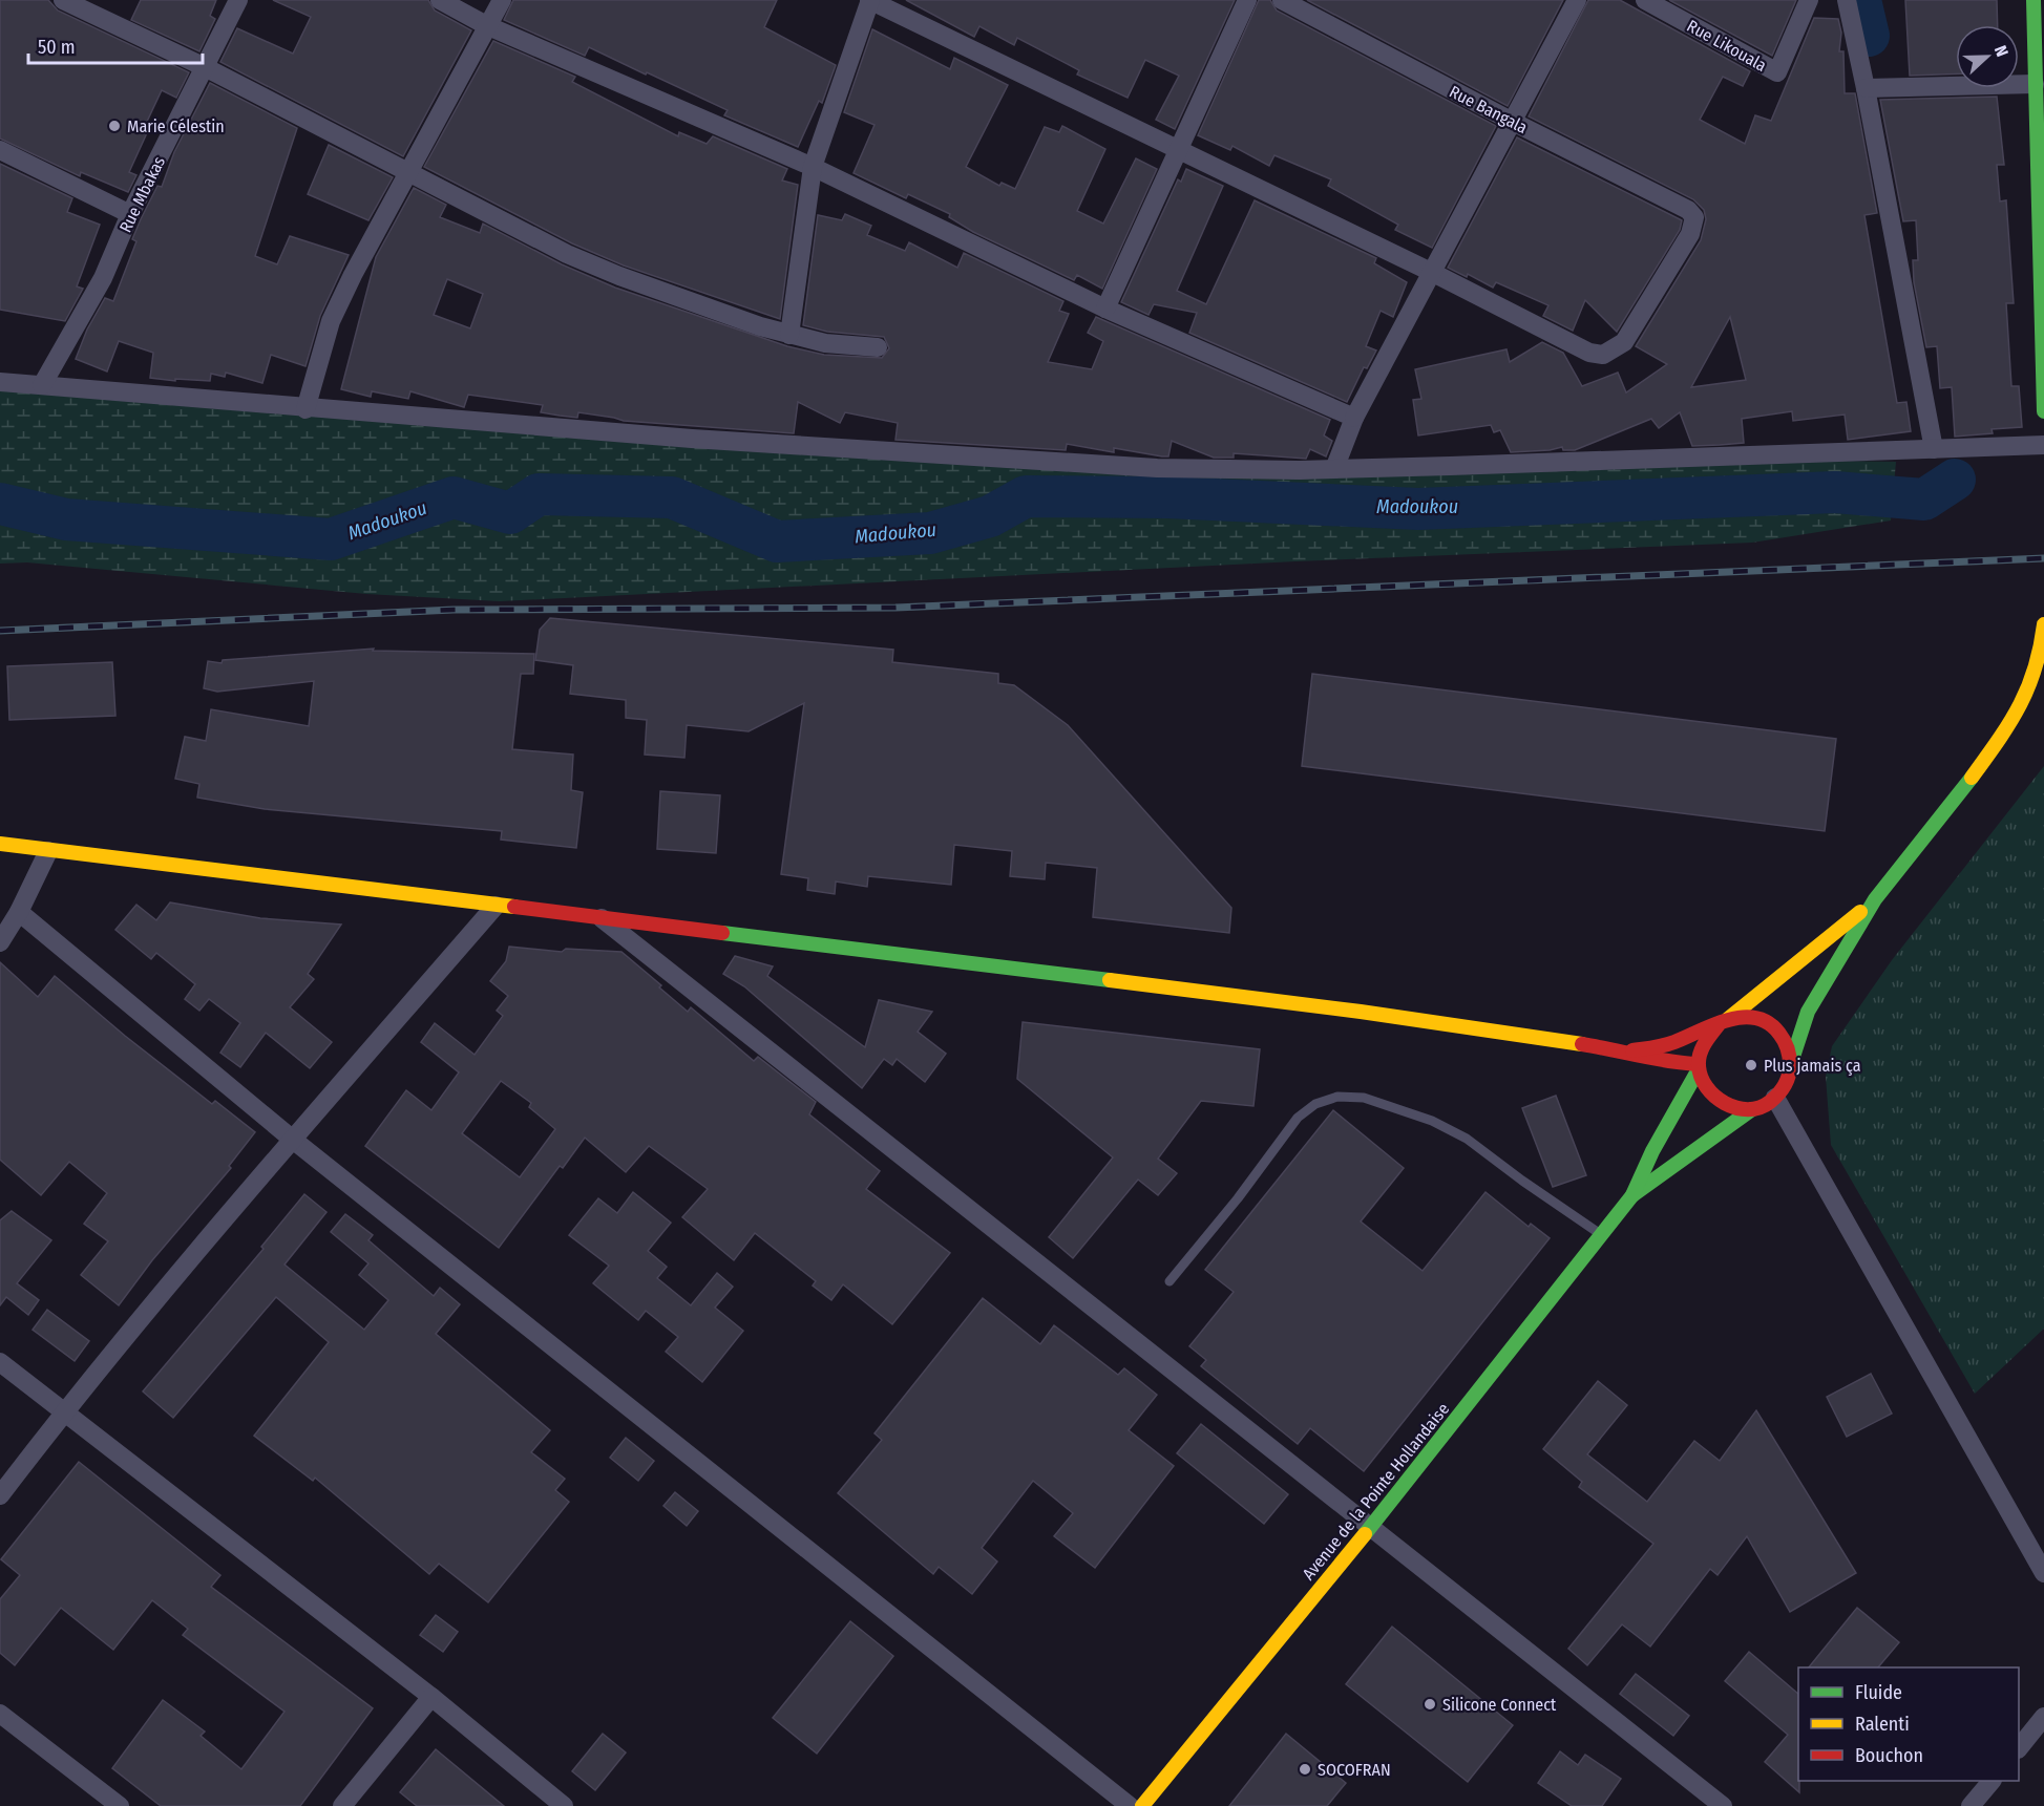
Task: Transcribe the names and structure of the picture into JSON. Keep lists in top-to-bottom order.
{
  "streets": {
    "main road": ["Avenue de la Pointe Hollandaise"],
    "street": ["Rue Likouala", "Rue Bangala", "Rue Mbakas"]
  },
  "water": ["Madoukou"],
  "places": [
    "Marie Célestin",
    "Plus jamais ça",
    "Silicone Connect",
    "SOCOFRAN"
  ],
  "legend": ["Fluide", "Ralenti", "Bouchon"],
  "scale_bar": "50 m",
  "north": "right"
}
